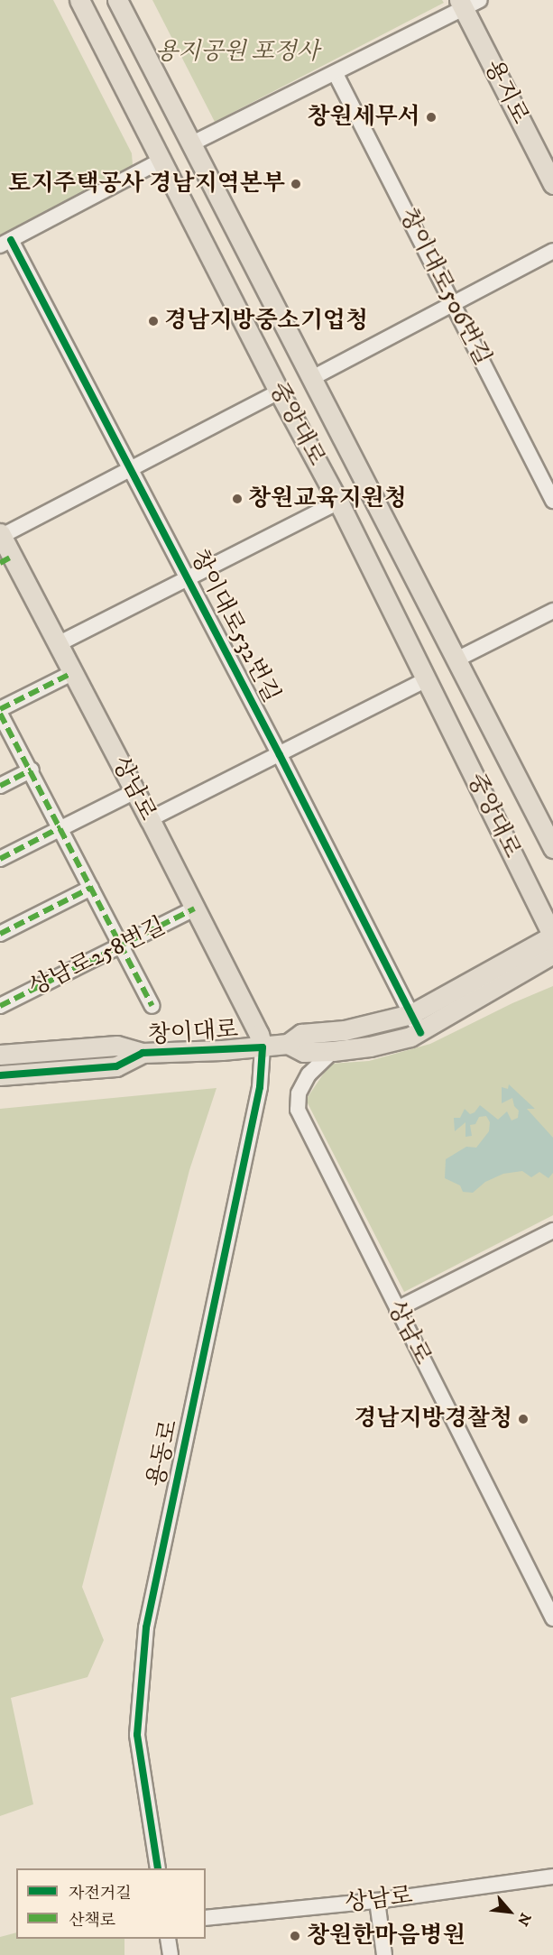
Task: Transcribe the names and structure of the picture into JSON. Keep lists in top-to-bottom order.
{
  "streets": {
    "main road": [
      "용지로",
      "중앙대로",
      "상남로",
      "창이대로"
    ],
    "street": [
      "창이대로506번길",
      "창이대로532번길",
      "상남로258번길",
      "용동로"
    ]
  },
  "crossings": [
    ["중앙대로", "창이대로"],
    ["창이대로532번길", "창이대로"],
    ["상남로", "상남로258번길"],
    ["상남로", "창이대로"],
    ["상남로", "용동로"],
    ["창이대로", "용동로"]
  ],
  "parks": ["용지공원 포정사"],
  "places": [
    "창원세무서",
    "토지주택공사 경남지역본부",
    "경남지방중소기업청",
    "창원교육지원청",
    "경남지방경찰청",
    "창원한마음병원"
  ],
  "legend": ["자전거길", "산책로"],
  "north": "bottom right"
}
